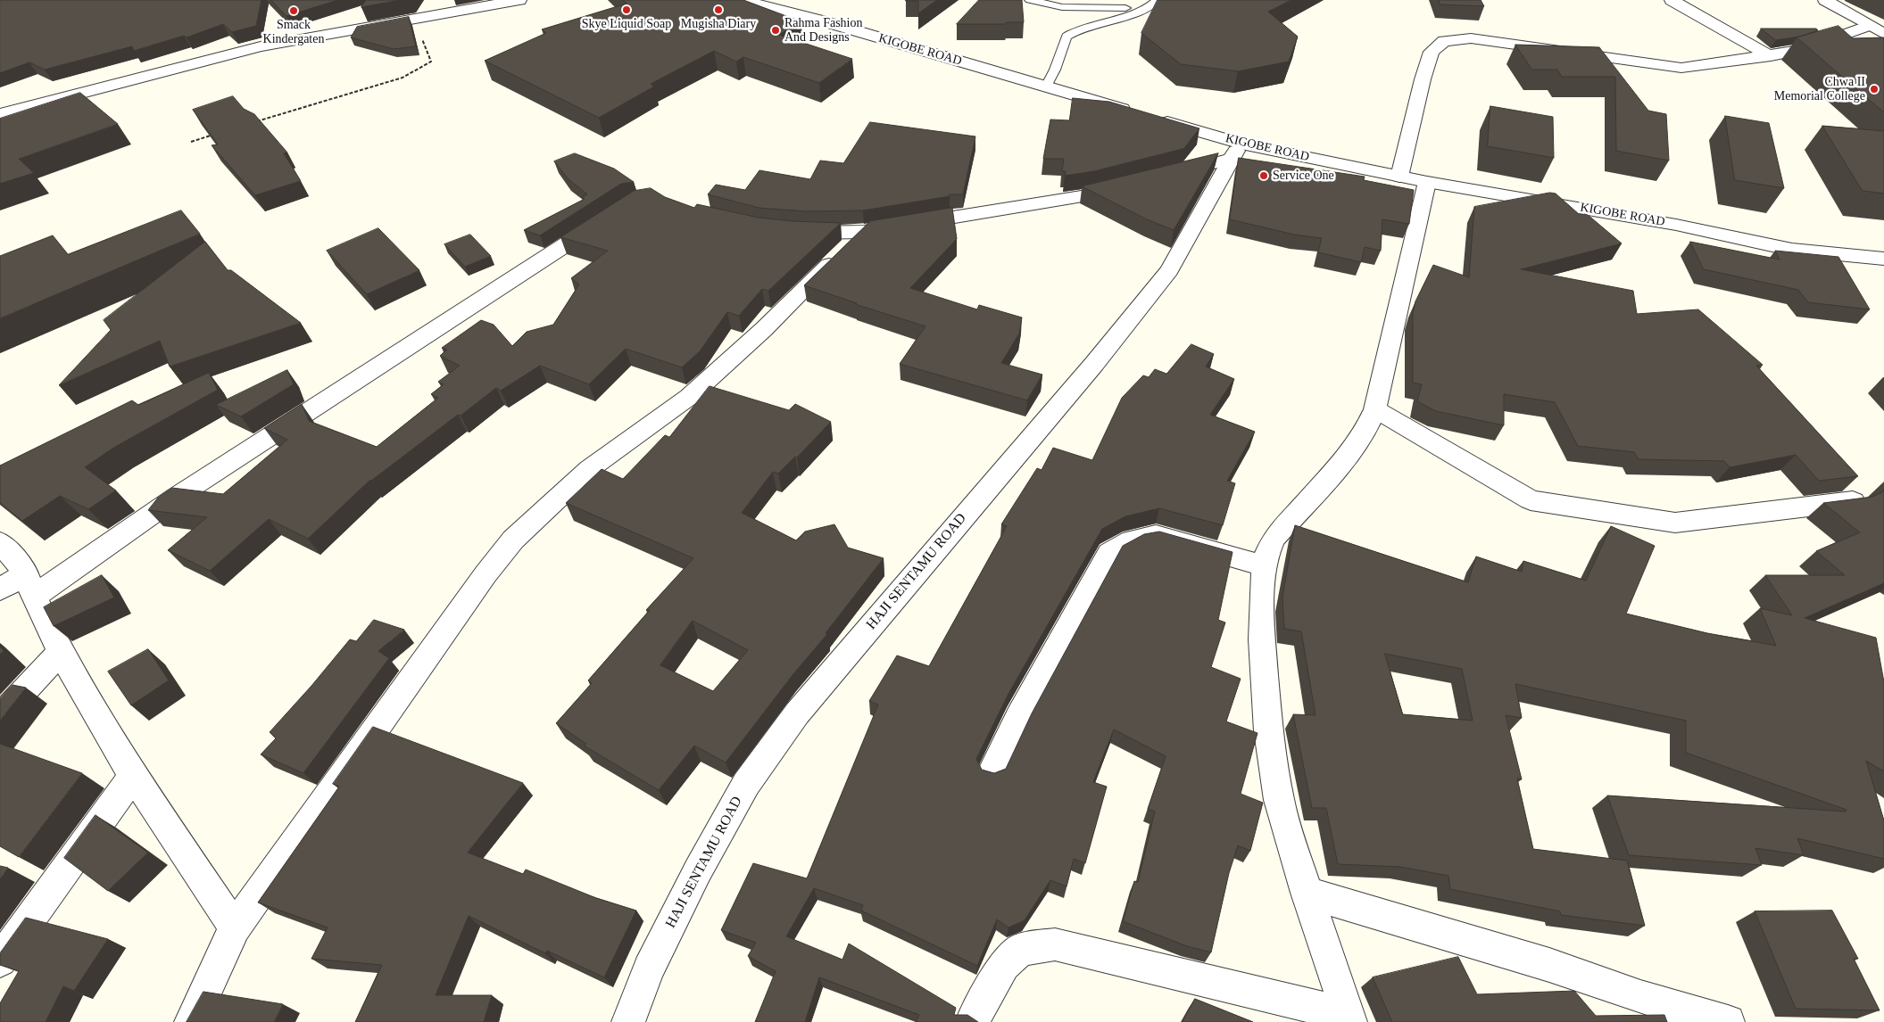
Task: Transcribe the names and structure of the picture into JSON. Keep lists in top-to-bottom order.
{
  "streets": {
    "street": ["KIGOBE ROAD", "HAJI SENTAMU ROAD"]
  },
  "crossings": [
    ["KIGOBE ROAD", "HAJI SENTAMU ROAD"]
  ],
  "places": [
    "Skye Liquid Soap",
    "Mugisha Diary",
    "Smack Kindergaten",
    "Rahma Fashion And Designs",
    "Chwa II Memorial College",
    "Service One"
  ]
}
